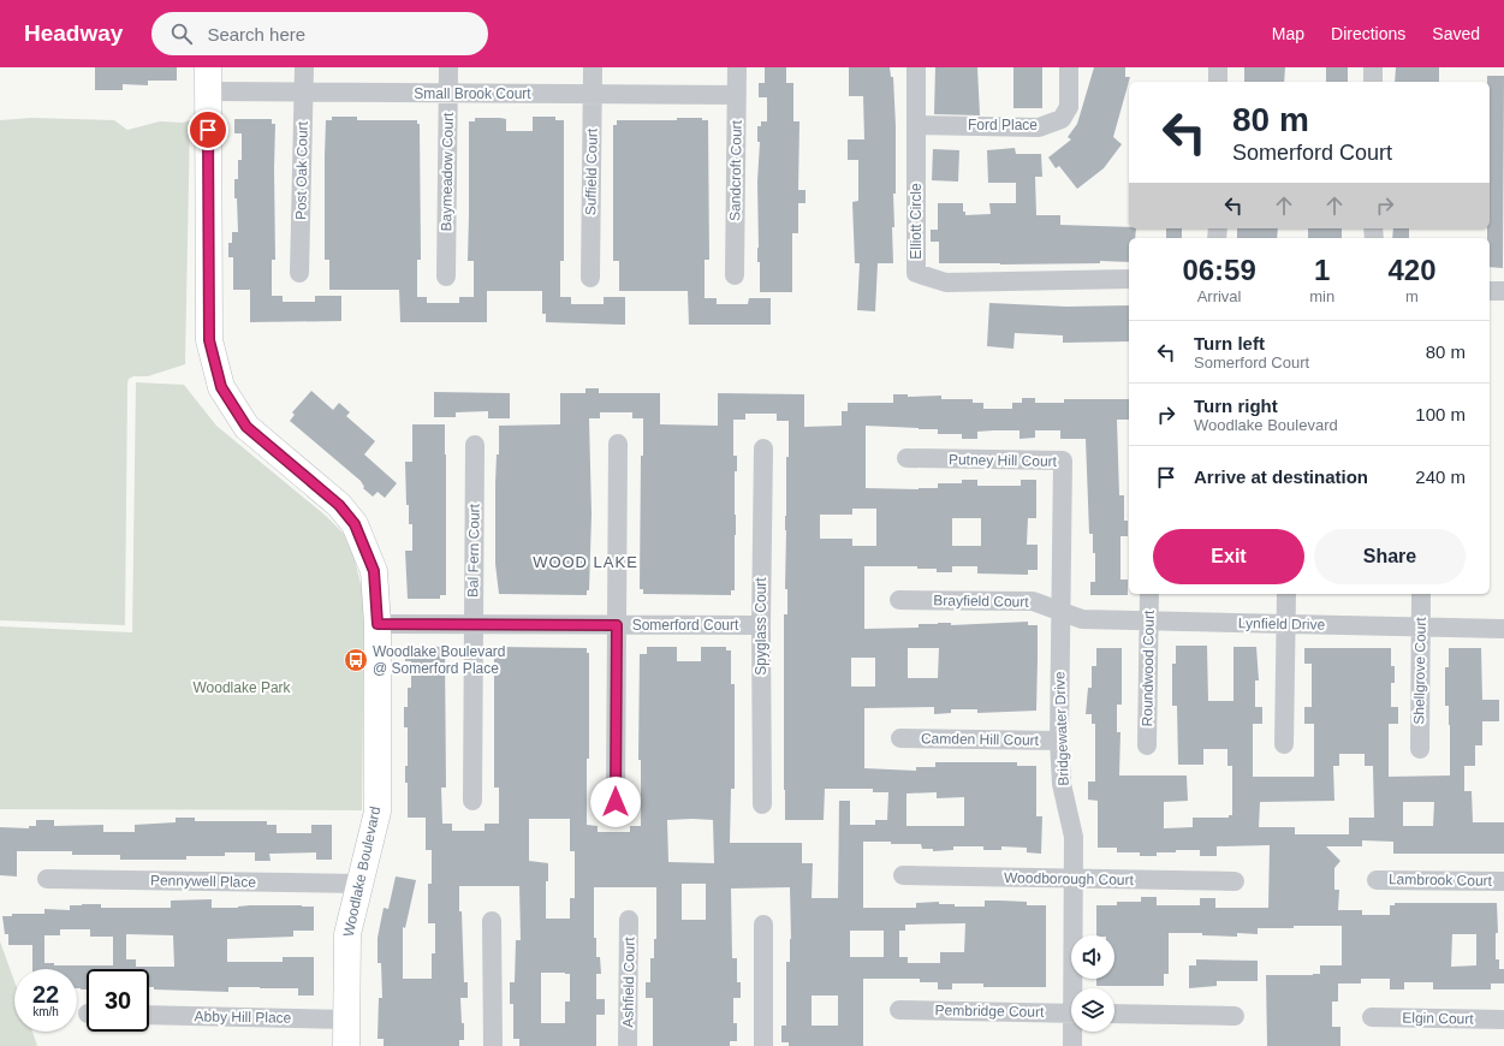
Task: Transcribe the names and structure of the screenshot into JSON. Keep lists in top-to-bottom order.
{
  "streets": {
    "street": [
      "Small Brook Court",
      "Ford Place",
      "Post Oak Court",
      "Sandcroft Court",
      "Baymeadow Court",
      "Suffield Court",
      "Elliott Circle",
      "Putney Hill Court",
      "Bal Fern Court",
      "Brayfield Court",
      "Lynfield Drive",
      "Somerford Court",
      "Spyglass Court",
      "Roundwood Court",
      "Shellgrove Court",
      "Bridgewater Drive",
      "Camden Hill Court",
      "Woodlake Boulevard",
      "Woodborough Court",
      "Lambrook Court",
      "Pennywell Place",
      "Ashfield Court",
      "Pembridge Court",
      "Abby Hill Place",
      "Elgin Court"
    ]
  },
  "crossings": [
    ["Small Brook Court", "Post Oak Court"],
    ["Small Brook Court", "Sandcroft Court"],
    ["Small Brook Court", "Baymeadow Court"],
    ["Small Brook Court", "Suffield Court"],
    ["Small Brook Court", "Woodlake Boulevard"],
    ["Ford Place", "Elliott Circle"],
    ["Putney Hill Court", "Brayfield Court"],
    ["Putney Hill Court", "Lynfield Drive"],
    ["Putney Hill Court", "Bridgewater Drive"],
    ["Bal Fern Court", "Somerford Court"],
    ["Brayfield Court", "Lynfield Drive"],
    ["Brayfield Court", "Bridgewater Drive"],
    ["Lynfield Drive", "Roundwood Court"],
    ["Lynfield Drive", "Shellgrove Court"],
    ["Lynfield Drive", "Bridgewater Drive"],
    ["Somerford Court", "Spyglass Court"],
    ["Somerford Court", "Woodlake Boulevard"],
    ["Bridgewater Drive", "Camden Hill Court"],
    ["Bridgewater Drive", "Woodborough Court"],
    ["Woodlake Boulevard", "Pennywell Place"],
    ["Woodlake Boulevard", "Abby Hill Place"]
  ],
  "districts": ["WOOD LAKE"],
  "parks": ["Woodlake Park"],
  "places": {
    "bus stop": ["Woodlake Boulevard @ Somerford Place"]
  },
  "page": {
    "header": "Headway",
    "search": "Search here",
    "nav": ["Map", "Directions", "Saved"],
    "turn": ["80 m", "Somerford Court"],
    "eta": [
      "06:59",
      "Arrival",
      "1",
      "min",
      "420",
      "m"
    ],
    "list": [
      {
        "name": "Turn left",
        "note": "Somerford Court",
        "value": "80 m"
      },
      {
        "name": "Turn right",
        "note": "Woodlake Boulevard",
        "value": "100 m"
      },
      {
        "name": "Arrive at destination",
        "value": "240 m"
      }
    ],
    "buttons": ["Exit", "Share"],
    "speed": "22 km/h",
    "limit": "30"
  }
}
